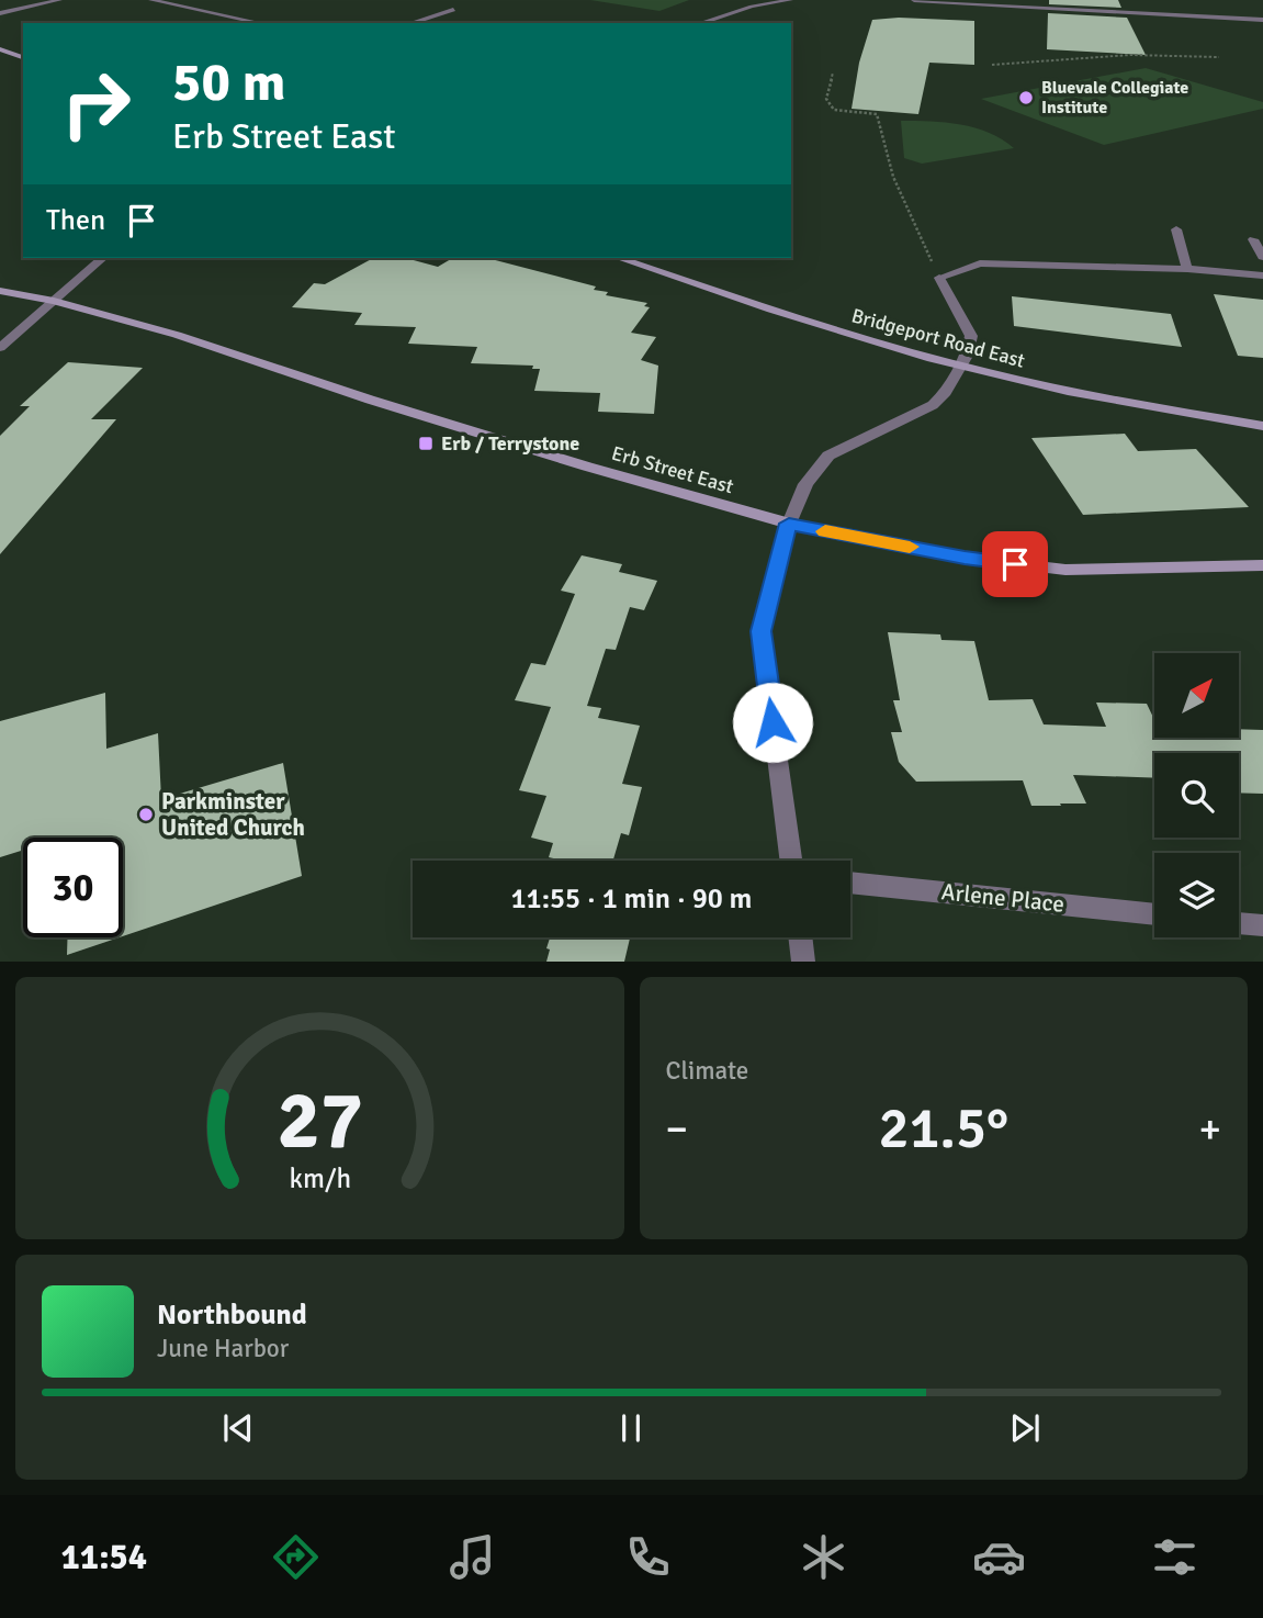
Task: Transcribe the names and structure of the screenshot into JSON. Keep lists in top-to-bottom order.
{
  "streets": {
    "main road": ["Bridgeport Road East", "Erb Street East"],
    "street": ["Arlene Place"]
  },
  "places": {
    "other": ["Bluevale Collegiate Institute", "Parkminster United Church"],
    "transit": ["Erb / Terrystone"]
  },
  "north": "top right",
  "page": {
    "turn": ["50 m", "Erb Street East"],
    "then": "Then",
    "limit": "30",
    "trip": "11:55 · 1 min · 90 m",
    "tile": "Climate",
    "heat": ["−", "21.5°", "+"],
    "song": ["Northbound", "June Harbor"],
    "tabs": "11:54",
    "gauge": ["27", "km/h"]
  }
}
